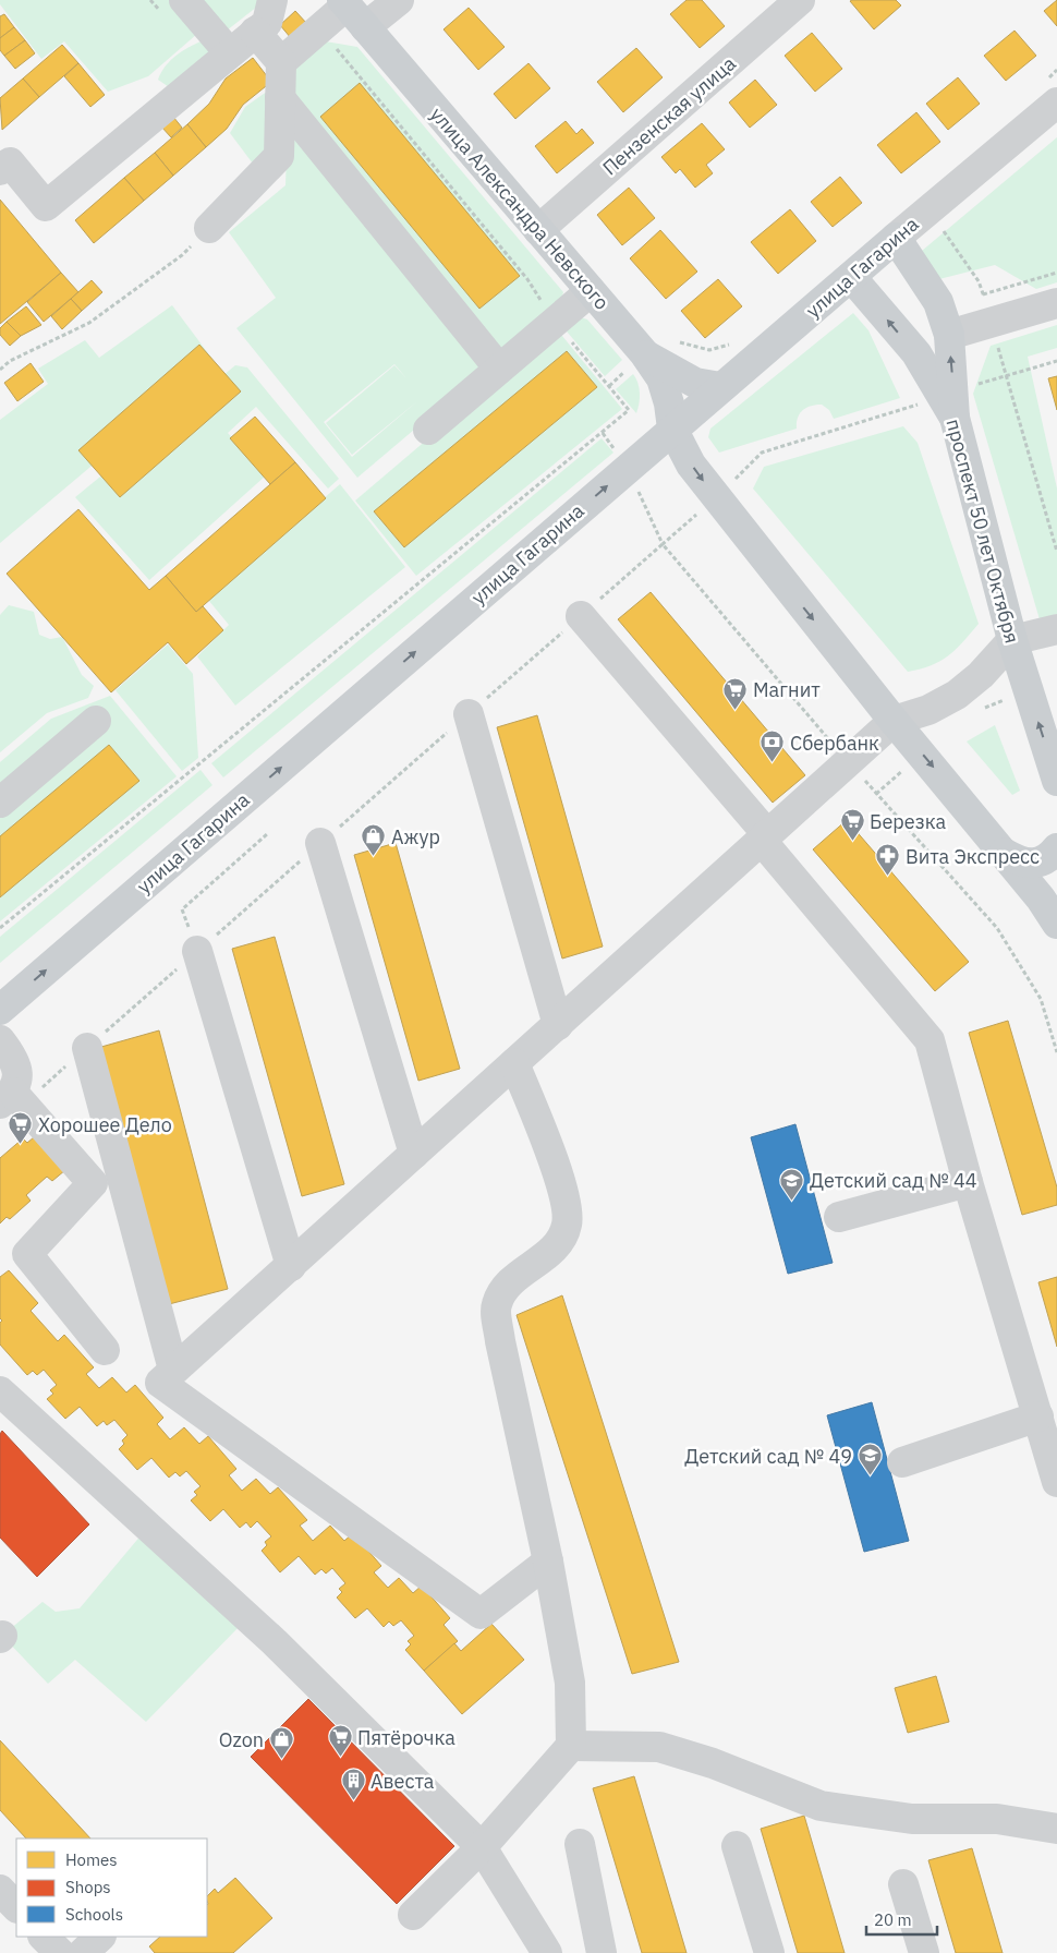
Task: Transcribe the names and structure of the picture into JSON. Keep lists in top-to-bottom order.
{
  "streets": {
    "main road": ["улица Александра Невского", "улица Гагарина", "проспект 50 лет Октября"],
    "street": ["Пензенская улица"]
  },
  "crossings": [
    ["Пензенская улица", "улица Александра Невского"],
    ["улица Александра Невского", "улица Гагарина"],
    ["улица Гагарина", "проспект 50 лет Октября"]
  ],
  "places": {
    "supermarket": [
      "Магнит",
      "Березка",
      "Хорошее Дело",
      "Пятёрочка"
    ],
    "bank": ["Сбербанк"],
    "shop": ["Ажур", "Ozon"],
    "pharmacy": ["Вита Экспресс"],
    "school or university": ["Детский сад № 44", "Детский сад № 49"],
    "building": ["Авеста"]
  },
  "legend": ["Homes", "Shops", "Schools"],
  "scale_bar": "20 m"
}
